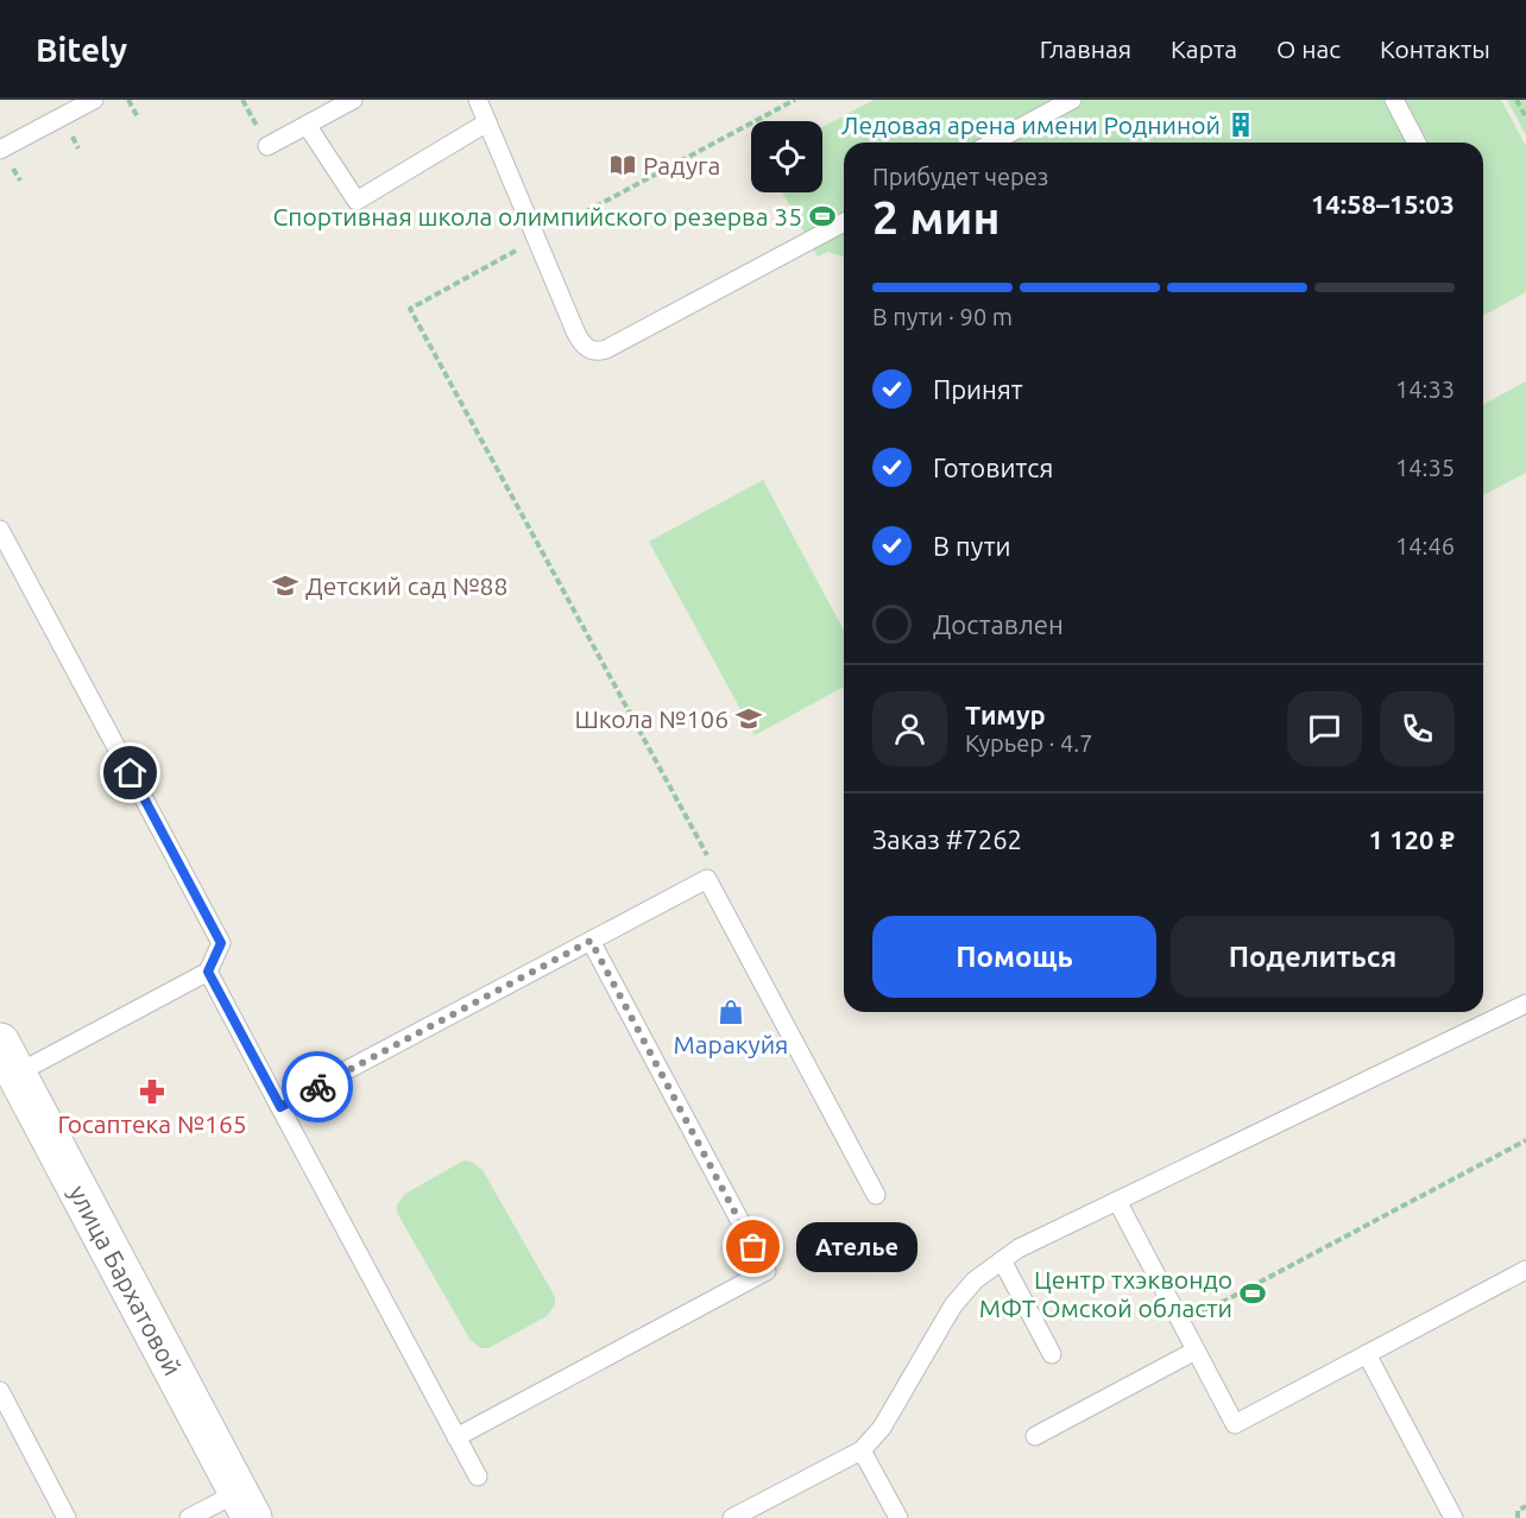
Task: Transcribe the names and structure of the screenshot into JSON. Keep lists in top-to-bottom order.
{
  "streets": {
    "street": ["улица Бархатовой"]
  },
  "places": {
    "building": ["Ледовая арена имени Родниной"],
    "library": ["Радуга"],
    "sports": ["Спортивная школа олимпийского резерва 35", "Центр тхэквондо МФТ Омской области"],
    "school or university": ["Детский сад №88", "Школа №106"],
    "shop": ["Маракуйя"],
    "pharmacy": ["Госаптека №165"],
    "other": ["Ателье"]
  },
  "page": {
    "header": "Bitely",
    "nav": [
      "Главная",
      "Карта",
      "О нас",
      "Контакты"
    ],
    "heading": ["2 мин", "Прибудет через", "14:58–15:03"],
    "panel": [
      "Тимур",
      "Курьер · 4.7",
      "Заказ #7262",
      "1 120 ₽"
    ],
    "bar": "В пути · 90 m",
    "list": [
      ["Принят", "14:33"],
      ["Готовится", "14:35"],
      ["В пути", "14:46"],
      "Доставлен"
    ],
    "buttons": ["Помощь", "Поделиться"],
    "bubble": "Ателье"
  }
}
